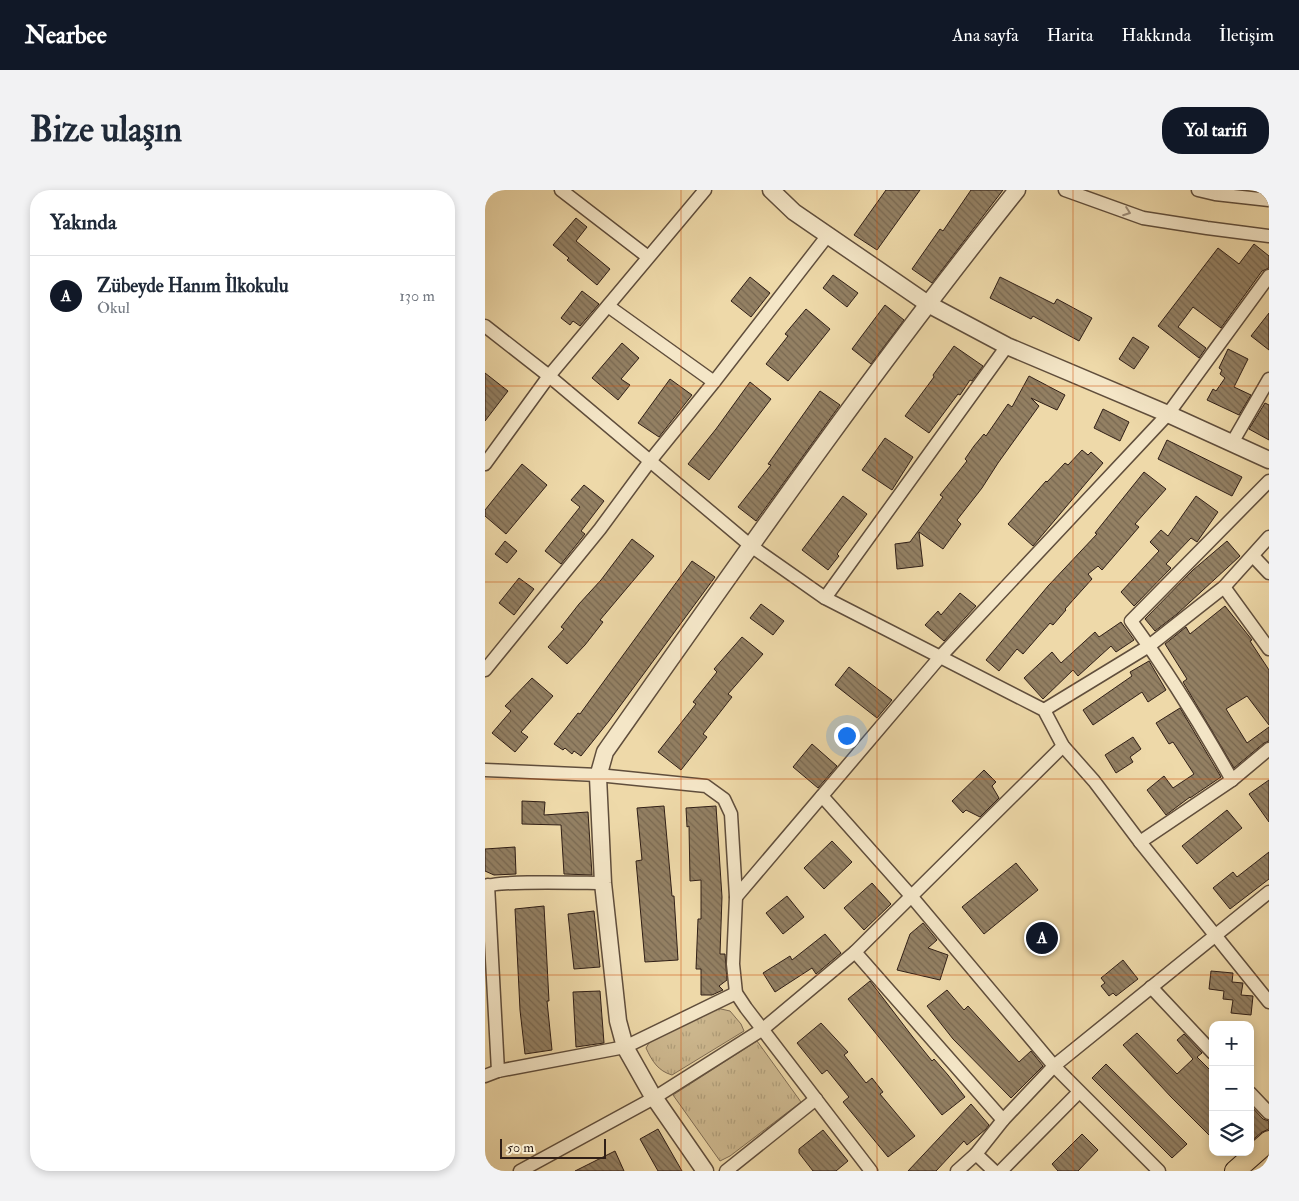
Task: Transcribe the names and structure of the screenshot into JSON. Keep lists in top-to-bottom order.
{
  "scale_bar": "50 m",
  "page": {
    "header": "Nearbee",
    "nav": [
      "Ana sayfa",
      "Harita",
      "Hakkında",
      "İletişim"
    ],
    "buttons": "Yol tarifi",
    "title": "Bize ulaşın",
    "heading": "Yakında",
    "list": [
      {
        "mark": "A",
        "name": "Zübeyde Hanım İlkokulu",
        "note": "Okul",
        "value": "130 m"
      }
    ],
    "pins": "A",
    "map_buttons": ["+", "−"],
    "scale": "50 m"
  }
}
